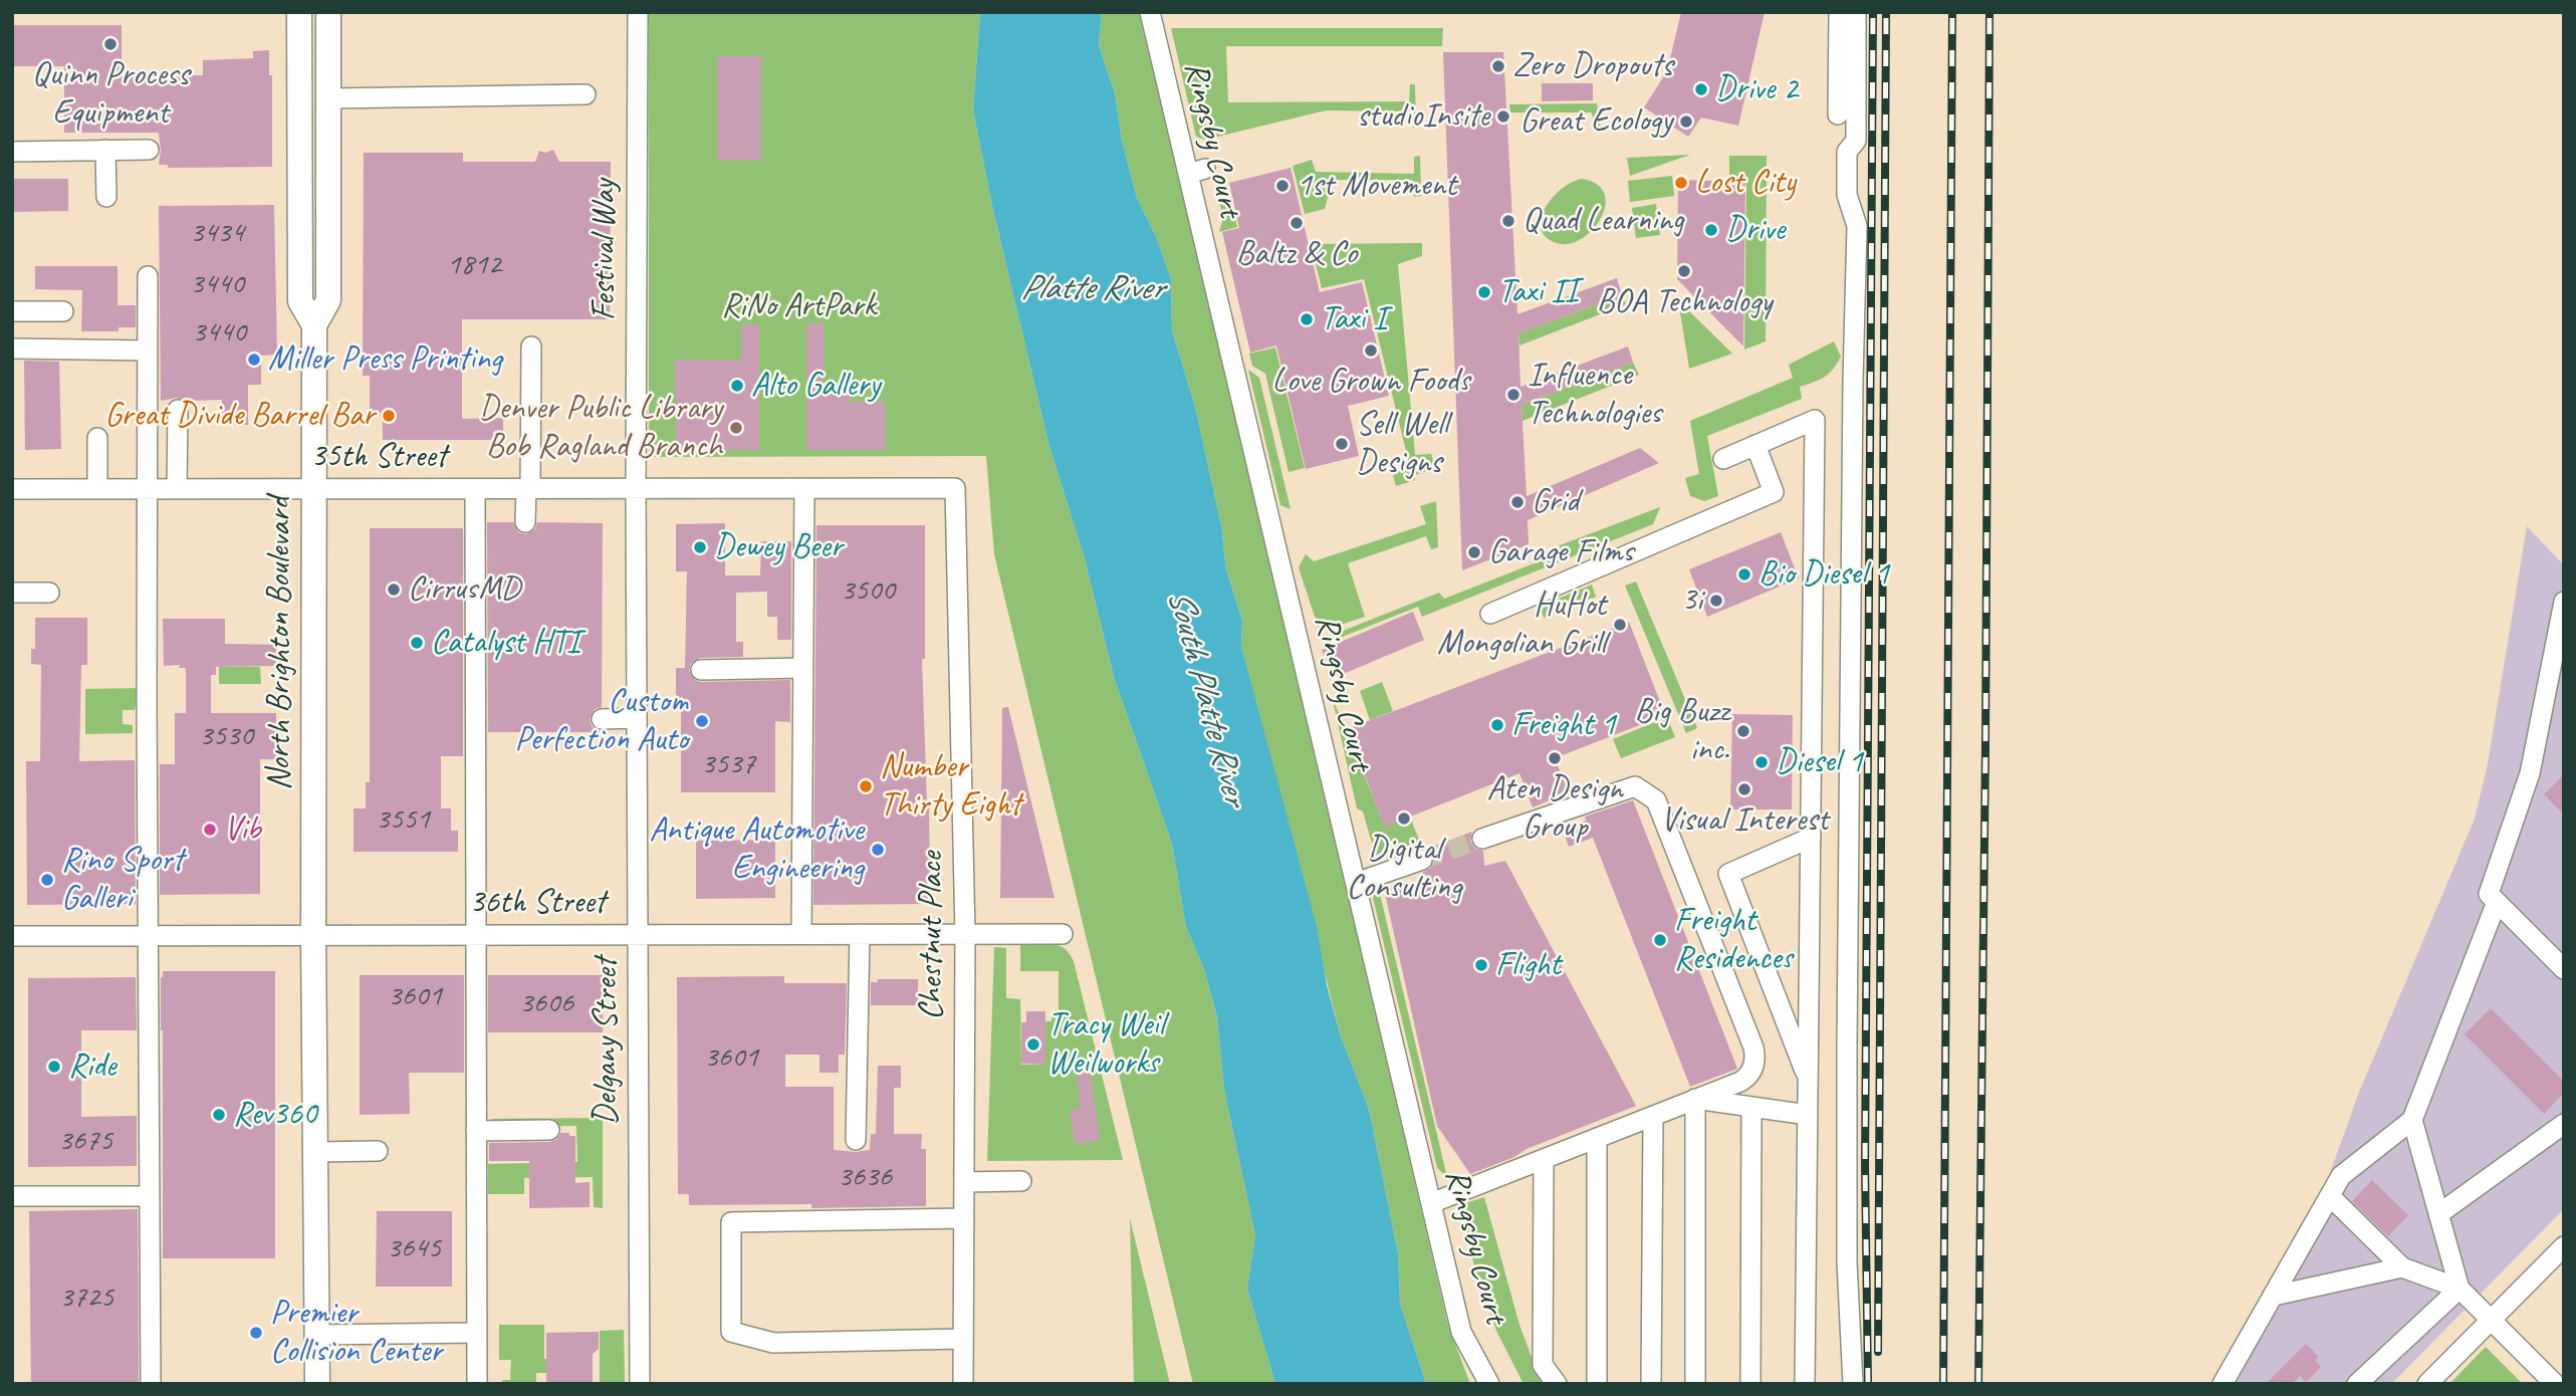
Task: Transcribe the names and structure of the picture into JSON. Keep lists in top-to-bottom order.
{
  "streets": {
    "main road": ["North Brighton Boulevard"],
    "street": [
      "Ringsby Court",
      "Festival Way",
      "35th Street",
      "36th Street",
      "Chestnut Place",
      "Delgany Street"
    ]
  },
  "crossings": [
    ["Festival Way", "35th Street"],
    ["Festival Way", "Delgany Street"],
    ["35th Street", "North Brighton Boulevard"],
    ["35th Street", "Chestnut Place"],
    ["35th Street", "Delgany Street"],
    ["North Brighton Boulevard", "36th Street"],
    ["36th Street", "Chestnut Place"],
    ["36th Street", "Delgany Street"]
  ],
  "water": ["Platte River", "South Platte River"],
  "parks": ["RiNo ArtPark"],
  "places": [
    "Quinn Process Equipment",
    "Zero Dropouts",
    "Drive 2",
    "studioInsite",
    "Great Ecology",
    "Lost City",
    "1st Movement",
    "Quad Learning",
    "Baltz & Co",
    "Drive",
    "BOA Technology",
    "Taxi II",
    "Taxi I",
    "Love Grown Foods",
    "Miller Press Printing",
    "Alto Gallery",
    "Influence Technologies",
    "Great Divide Barrel Bar",
    "Denver Public Library Bob Ragland Branch",
    "Sell Well Designs",
    "Grid",
    "Dewey Beer",
    "Garage Films",
    "Bio Diesel 1",
    "CirrusMD",
    "3i",
    "HuHot Mongolian Grill",
    "Catalyst HTI",
    "Custom Perfection Auto",
    "Freight 1",
    "Big Buzz inc.",
    "Aten Design Group",
    "Diesel 1",
    "Number Thirty Eight",
    "Visual Interest",
    "Digital Consulting",
    "Vib",
    "Antique Automotive Engineering",
    "Rino Sport Galleri",
    "Freight Residences",
    "Flight",
    "Tracy Weil Weilworks",
    "Ride",
    "Rev360",
    "Premier Collision Center"
  ],
  "house_numbers": [
    "3434",
    "1812",
    "3440",
    "3440",
    "3500",
    "3530",
    "3537",
    "3551",
    "3601",
    "3606",
    "3601",
    "3675",
    "3636",
    "3645",
    "3725"
  ]
}
